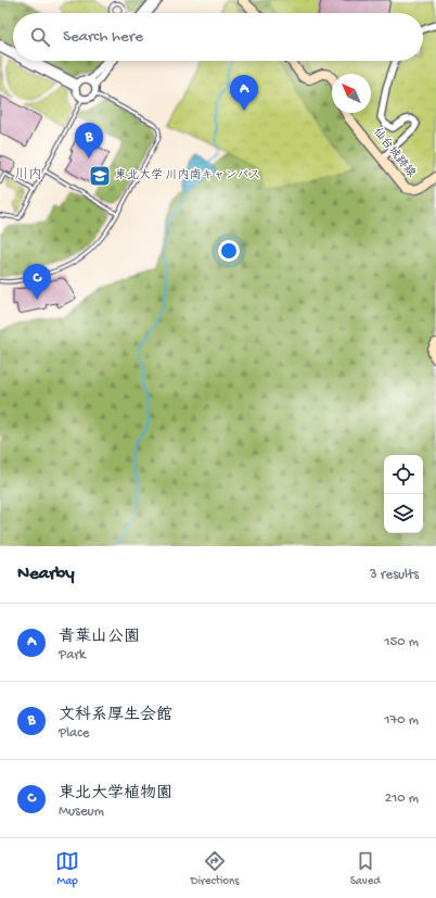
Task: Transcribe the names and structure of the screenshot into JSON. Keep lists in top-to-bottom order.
{
  "streets": {
    "street": ["仙台城跡線"]
  },
  "districts": ["川内"],
  "places": {
    "school or university": ["東北大学 川内南キャンパス"]
  },
  "north": "top left",
  "page": {
    "search": "Search here",
    "pins": ["A", "B", "C"],
    "heading": ["Nearby", "3 results"],
    "list": [
      {
        "mark": "A",
        "name": "青葉山公園",
        "note": "Park",
        "value": "150 m"
      },
      {
        "mark": "B",
        "name": "文科系厚生会館",
        "note": "Place",
        "value": "170 m"
      },
      {
        "mark": "C",
        "name": "東北大学植物園",
        "note": "Museum",
        "value": "210 m"
      }
    ],
    "nav": ["Map", "Directions", "Saved"]
  }
}
